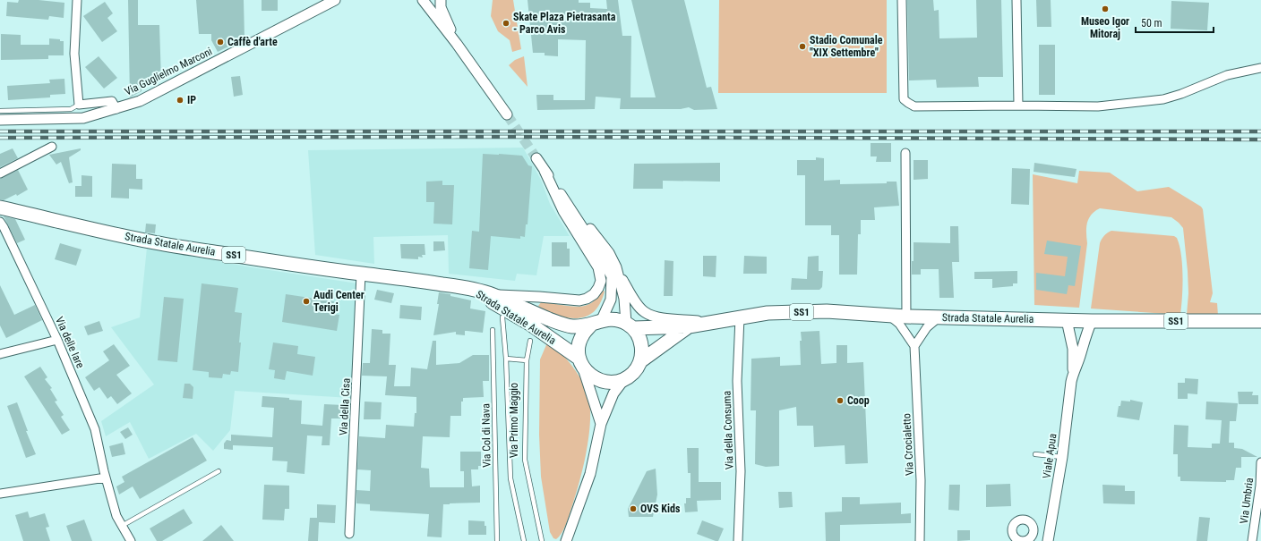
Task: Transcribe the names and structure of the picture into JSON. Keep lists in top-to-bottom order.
{
  "streets": {
    "main road": ["Strada Statale Aurelia", "SS1"],
    "street": [
      "Via Guglielmo Marconi",
      "Via delle Iare",
      "Via della Cisa",
      "Via della Consuma",
      "Via Crocialetto",
      "Viale Apua",
      "Via Umbria"
    ],
    "lane": ["Via Primo Maggio", "Via Col di Nava"]
  },
  "crossings": [
    ["Strada Statale Aurelia", "Via della Cisa"],
    ["Strada Statale Aurelia", "Via della Consuma"],
    ["Strada Statale Aurelia", "Viale Apua"]
  ],
  "places": [
    "Museo Igor Mitoraj",
    "Skate Plaza Pietrasanta - Parco Avis",
    "Caffè d'arte",
    "Stadio Comunale \"XIX Settembre\"",
    "IP",
    "Audi Center Terigi",
    "Coop",
    "OVS Kids"
  ],
  "scale_bar": "50 m"
}
